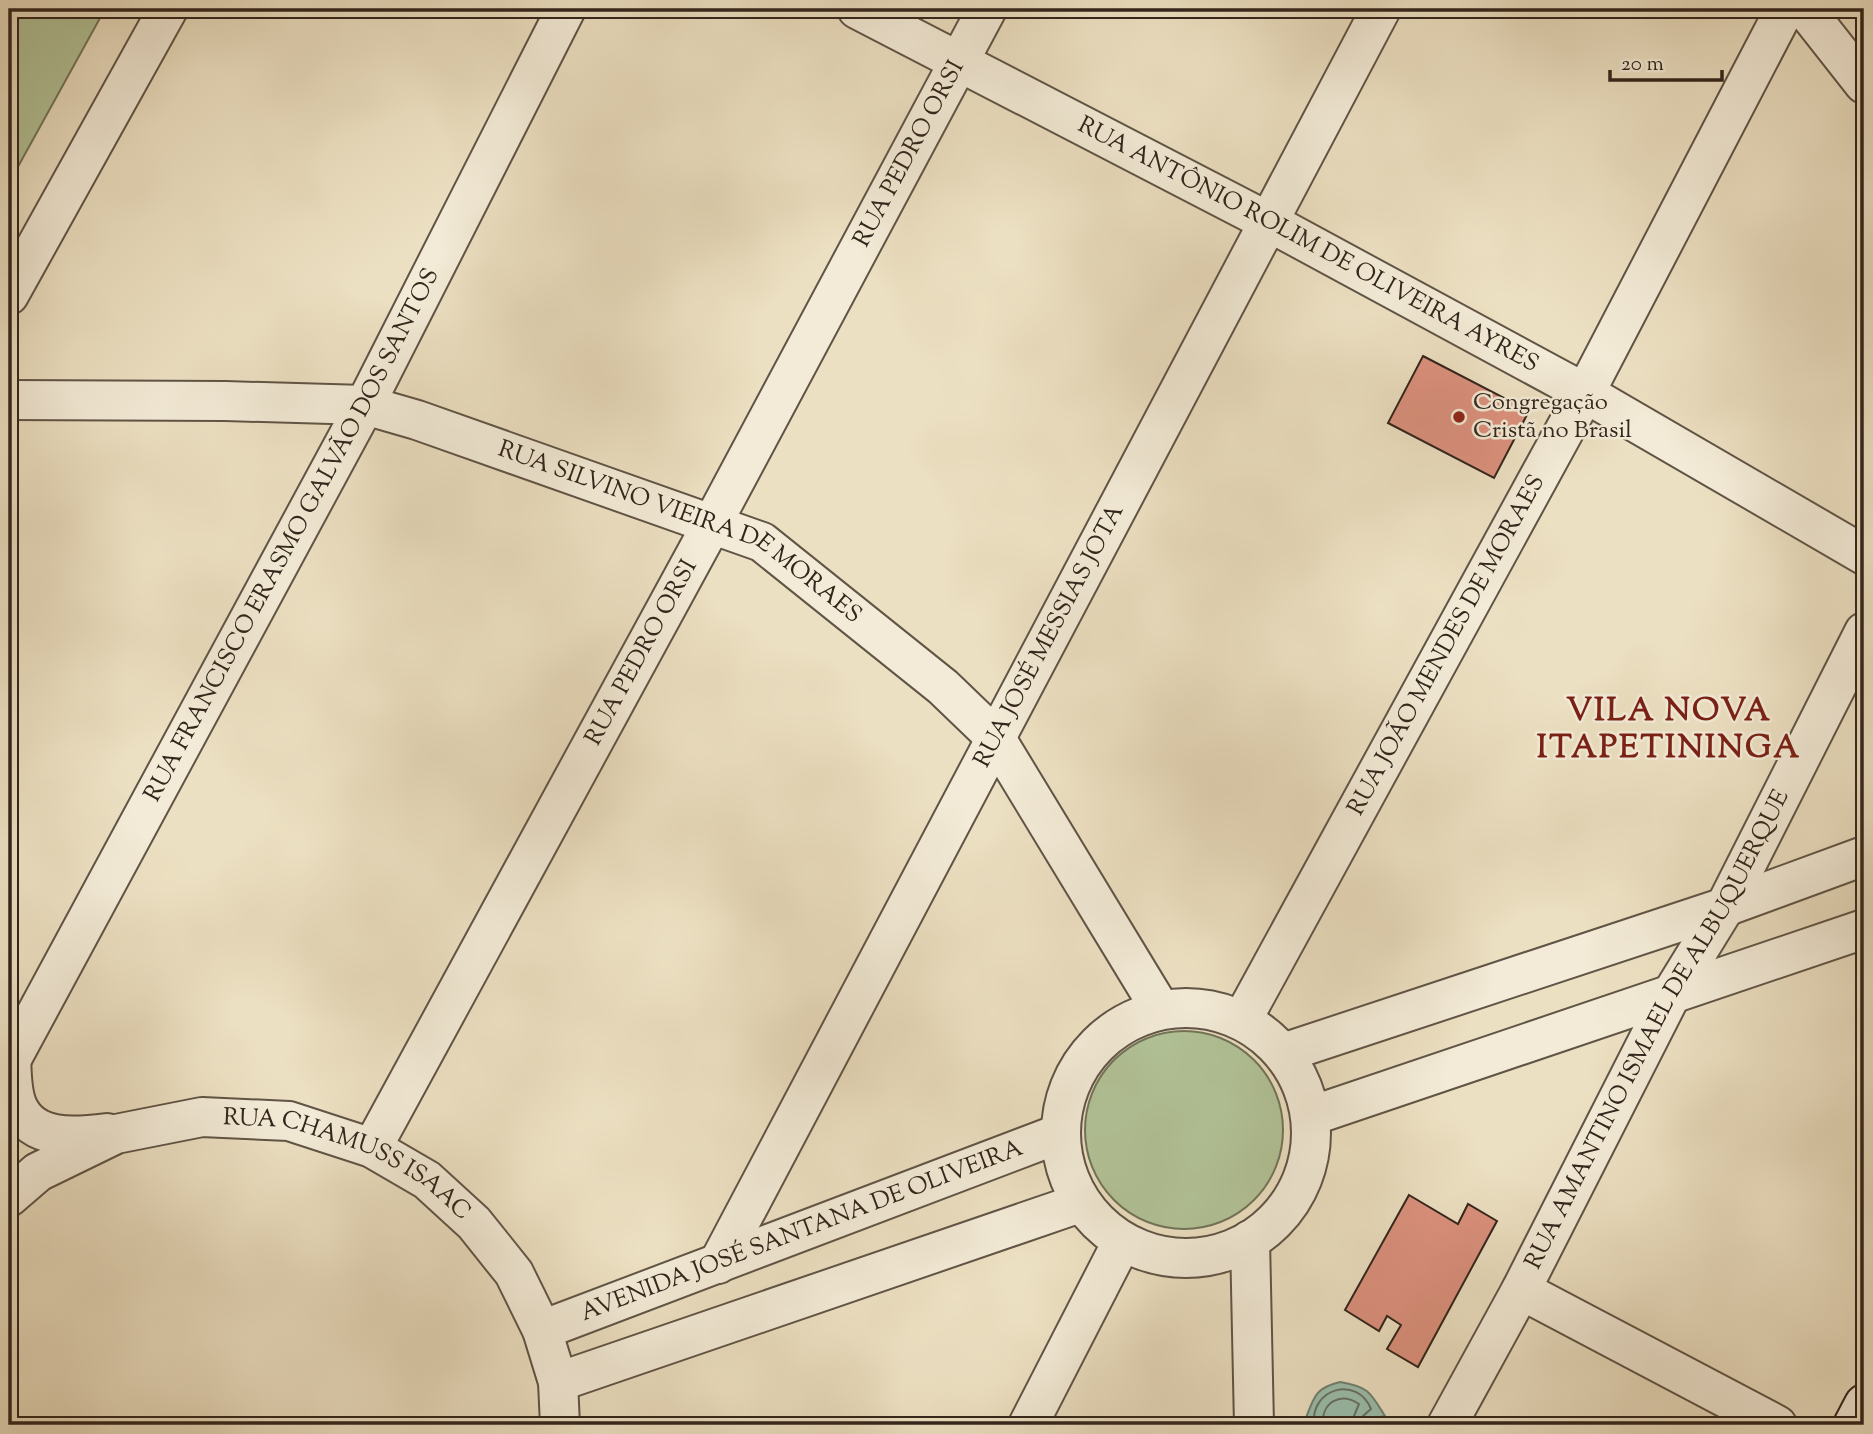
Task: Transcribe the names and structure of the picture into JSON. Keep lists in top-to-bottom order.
{
  "streets": {
    "street": [
      "RUA PEDRO ORSI",
      "RUA ANTÔNIO ROLIM DE OLIVEIRA AYRES",
      "RUA FRANCISCO ERASMO GALVÃO DOS SANTOS",
      "RUA SILVINO VIEIRA DE MORAES",
      "RUA JOSÉ MESSIAS JOTA",
      "RUA JOÃO MENDES DE MORAES",
      "RUA AMANTINO ISMAEL DE ALBUQUERQUE",
      "RUA CHAMUSS ISAAC",
      "AVENIDA JOSÉ SANTANA DE OLIVEIRA"
    ]
  },
  "crossings": [
    ["RUA PEDRO ORSI", "RUA ANTÔNIO ROLIM DE OLIVEIRA AYRES"],
    ["RUA PEDRO ORSI", "RUA SILVINO VIEIRA DE MORAES"],
    ["RUA PEDRO ORSI", "RUA CHAMUSS ISAAC"],
    ["RUA ANTÔNIO ROLIM DE OLIVEIRA AYRES", "RUA JOSÉ MESSIAS JOTA"],
    ["RUA ANTÔNIO ROLIM DE OLIVEIRA AYRES", "RUA JOÃO MENDES DE MORAES"],
    ["RUA FRANCISCO ERASMO GALVÃO DOS SANTOS", "RUA SILVINO VIEIRA DE MORAES"],
    ["RUA SILVINO VIEIRA DE MORAES", "RUA JOSÉ MESSIAS JOTA"],
    ["RUA JOSÉ MESSIAS JOTA", "AVENIDA JOSÉ SANTANA DE OLIVEIRA"],
    ["RUA CHAMUSS ISAAC", "AVENIDA JOSÉ SANTANA DE OLIVEIRA"]
  ],
  "districts": ["VILA NOVA ITAPETININGA"],
  "places": ["Congregação Cristã no Brasil"],
  "scale_bar": "20 m"
}
